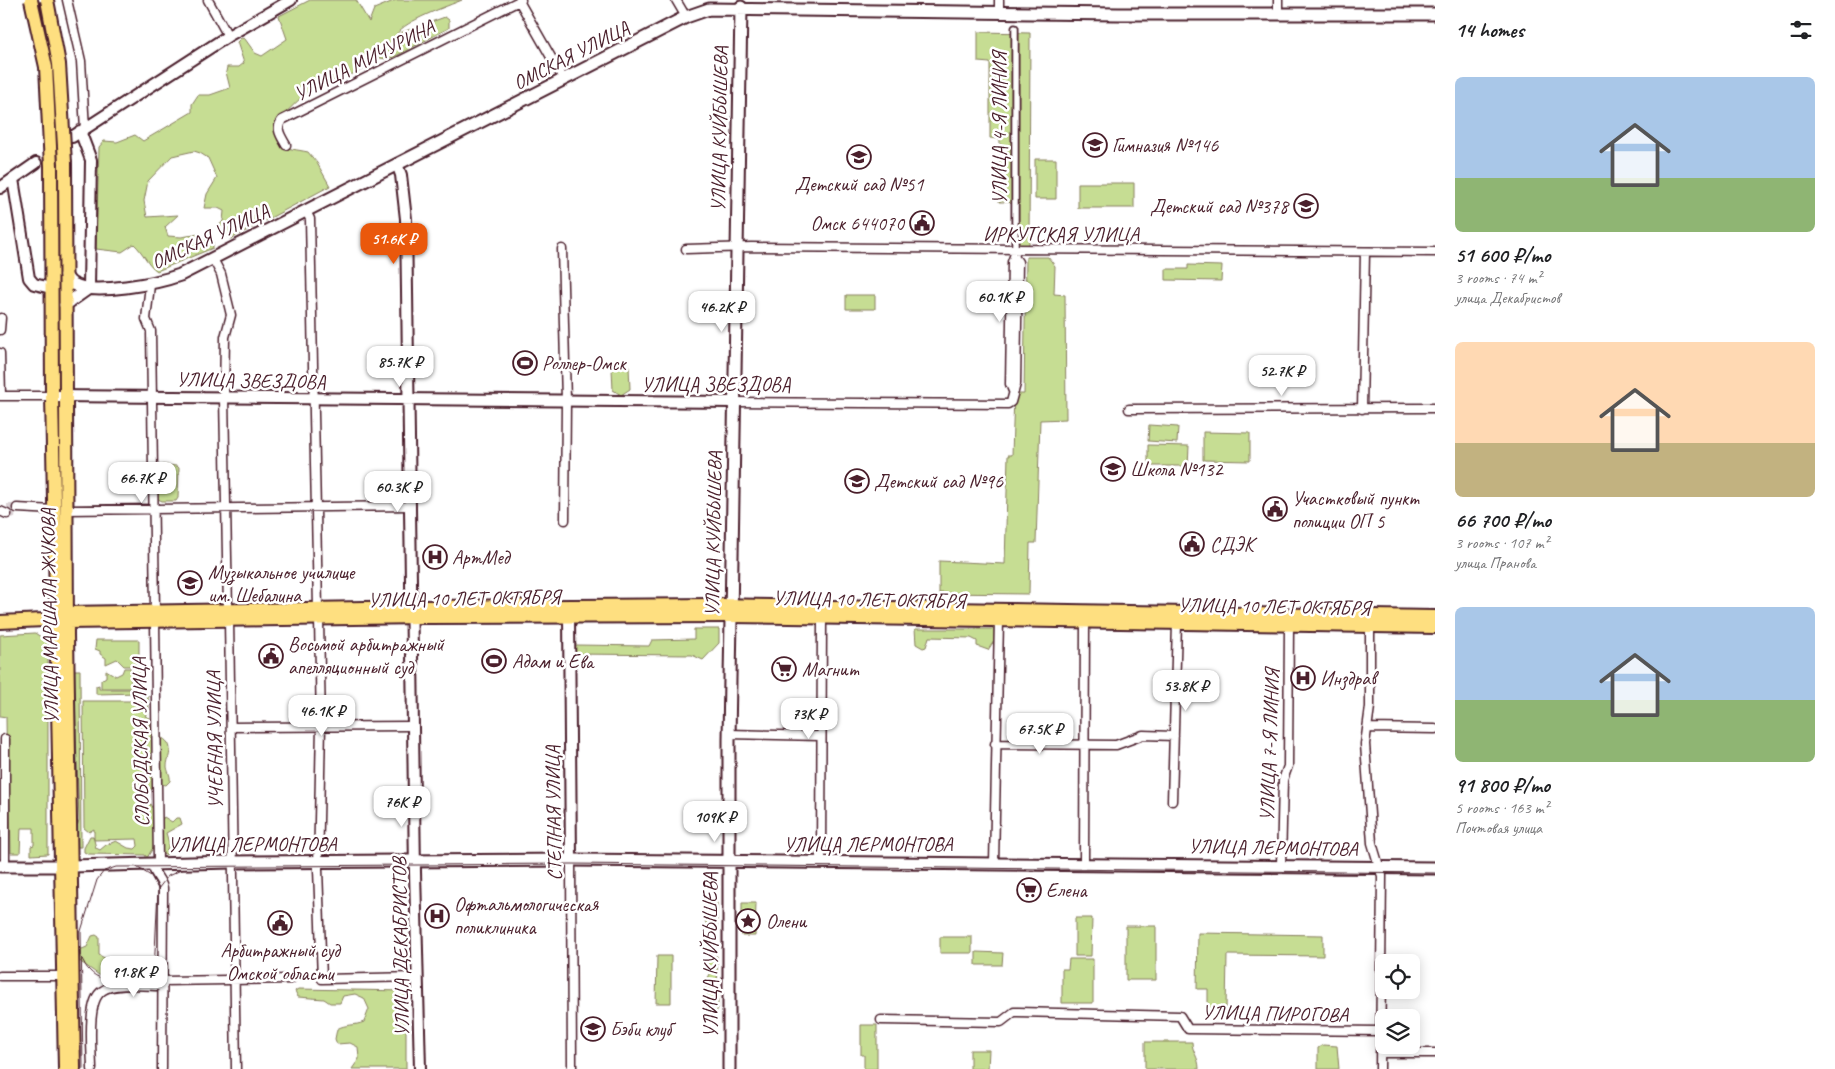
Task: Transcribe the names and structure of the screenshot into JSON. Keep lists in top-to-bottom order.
{
  "streets": {
    "main road": [
      "ОМСКАЯ УЛИЦА",
      "УЛИЦА КУЙБЫШЕВА",
      "УЛИЦА 10 ЛЕТ ОКТЯБРЯ",
      "УЛИЦА МАРШАЛА ЖУКОВА",
      "УЛИЦА ЛЕРМОНТОВА"
    ],
    "street": [
      "УЛИЦА МИЧУРИНА",
      "УЛИЦА 4-Я ЛИНИЯ",
      "ИРКУТСКАЯ УЛИЦА",
      "УЛИЦА ЗВЕЗДОВА",
      "УЧЕБНАЯ УЛИЦА",
      "СЛОБОДСКАЯ УЛИЦА",
      "УЛИЦА 7-Я ЛИНИЯ",
      "СТЕПНАЯ УЛИЦА",
      "УЛИЦА ДЕКАБРИСТОВ",
      "УЛИЦА ПИРОГОВА"
    ]
  },
  "crossings": [
    ["ОМСКАЯ УЛИЦА", "УЛИЦА КУЙБЫШЕВА"],
    ["ОМСКАЯ УЛИЦА", "УЛИЦА МАРШАЛА ЖУКОВА"],
    ["ОМСКАЯ УЛИЦА", "УЧЕБНАЯ УЛИЦА"],
    ["ОМСКАЯ УЛИЦА", "СЛОБОДСКАЯ УЛИЦА"],
    ["ОМСКАЯ УЛИЦА", "УЛИЦА ДЕКАБРИСТОВ"],
    ["УЛИЦА 4-Я ЛИНИЯ", "ИРКУТСКАЯ УЛИЦА"],
    ["УЛИЦА 4-Я ЛИНИЯ", "УЛИЦА ЗВЕЗДОВА"],
    ["УЛИЦА КУЙБЫШЕВА", "ИРКУТСКАЯ УЛИЦА"],
    ["УЛИЦА КУЙБЫШЕВА", "УЛИЦА ЗВЕЗДОВА"],
    ["УЛИЦА КУЙБЫШЕВА", "УЛИЦА 10 ЛЕТ ОКТЯБРЯ"],
    ["УЛИЦА КУЙБЫШЕВА", "УЛИЦА ЛЕРМОНТОВА"],
    ["УЛИЦА ЗВЕЗДОВА", "УЛИЦА МАРШАЛА ЖУКОВА"],
    ["УЛИЦА ЗВЕЗДОВА", "УЧЕБНАЯ УЛИЦА"],
    ["УЛИЦА ЗВЕЗДОВА", "СЛОБОДСКАЯ УЛИЦА"],
    ["УЛИЦА ЗВЕЗДОВА", "УЛИЦА ДЕКАБРИСТОВ"],
    ["УЛИЦА 10 ЛЕТ ОКТЯБРЯ", "УЛИЦА МАРШАЛА ЖУКОВА"],
    ["УЛИЦА 10 ЛЕТ ОКТЯБРЯ", "УЧЕБНАЯ УЛИЦА"],
    ["УЛИЦА 10 ЛЕТ ОКТЯБРЯ", "СЛОБОДСКАЯ УЛИЦА"],
    ["УЛИЦА 10 ЛЕТ ОКТЯБРЯ", "УЛИЦА 7-Я ЛИНИЯ"],
    ["УЛИЦА 10 ЛЕТ ОКТЯБРЯ", "СТЕПНАЯ УЛИЦА"],
    ["УЛИЦА 10 ЛЕТ ОКТЯБРЯ", "УЛИЦА ДЕКАБРИСТОВ"],
    ["УЛИЦА МАРШАЛА ЖУКОВА", "УЛИЦА ЛЕРМОНТОВА"],
    ["УЧЕБНАЯ УЛИЦА", "УЛИЦА ЛЕРМОНТОВА"],
    ["СЛОБОДСКАЯ УЛИЦА", "УЛИЦА ЛЕРМОНТОВА"],
    ["УЛИЦА 7-Я ЛИНИЯ", "УЛИЦА ЛЕРМОНТОВА"],
    ["СТЕПНАЯ УЛИЦА", "УЛИЦА ЛЕРМОНТОВА"],
    ["УЛИЦА ЛЕРМОНТОВА", "УЛИЦА ДЕКАБРИСТОВ"]
  ],
  "places": {
    "school or university": [
      "Гимназия №146",
      "Детский сад №51",
      "Детский сад №378",
      "Школа №132",
      "Детский сад №96",
      "Музыкальное училище им. Шебалина",
      "Бэби клуб"
    ],
    "public building": [
      "Омск 644070",
      "Участковый пункт полиции ОП 5",
      "СДЭК",
      "Восьмой арбитражный апелляционный суд",
      "Арбитражный суд Омской области"
    ],
    "sports": ["Роллер-Омск", "Адам и Ева"],
    "hospital": ["АртМед", "Инздрав", "Офтальмологическая поликлиника"],
    "supermarket": ["Магнит", "Елена"],
    "place": ["Олени"]
  },
  "page": {
    "heading": "14 homes",
    "list": [
      {
        "name": "51 600 ₽/mo",
        "note": "3 rooms · 74 m² · улица Декабристов"
      },
      {
        "name": "66 700 ₽/mo",
        "note": "3 rooms · 107 m² · улица Пранова"
      },
      {
        "name": "91 800 ₽/mo",
        "note": "5 rooms · 163 m² · Почтовая улица"
      }
    ],
    "price": [
      "51.6K ₽",
      "60.1K ₽",
      "46.2K ₽",
      "85.7K ₽",
      "52.7K ₽",
      "66.7K ₽",
      "60.3K ₽",
      "53.8K ₽",
      "46.1K ₽",
      "73K ₽",
      "67.5K ₽",
      "76K ₽",
      "109K ₽",
      "91.8K ₽"
    ]
  }
}
